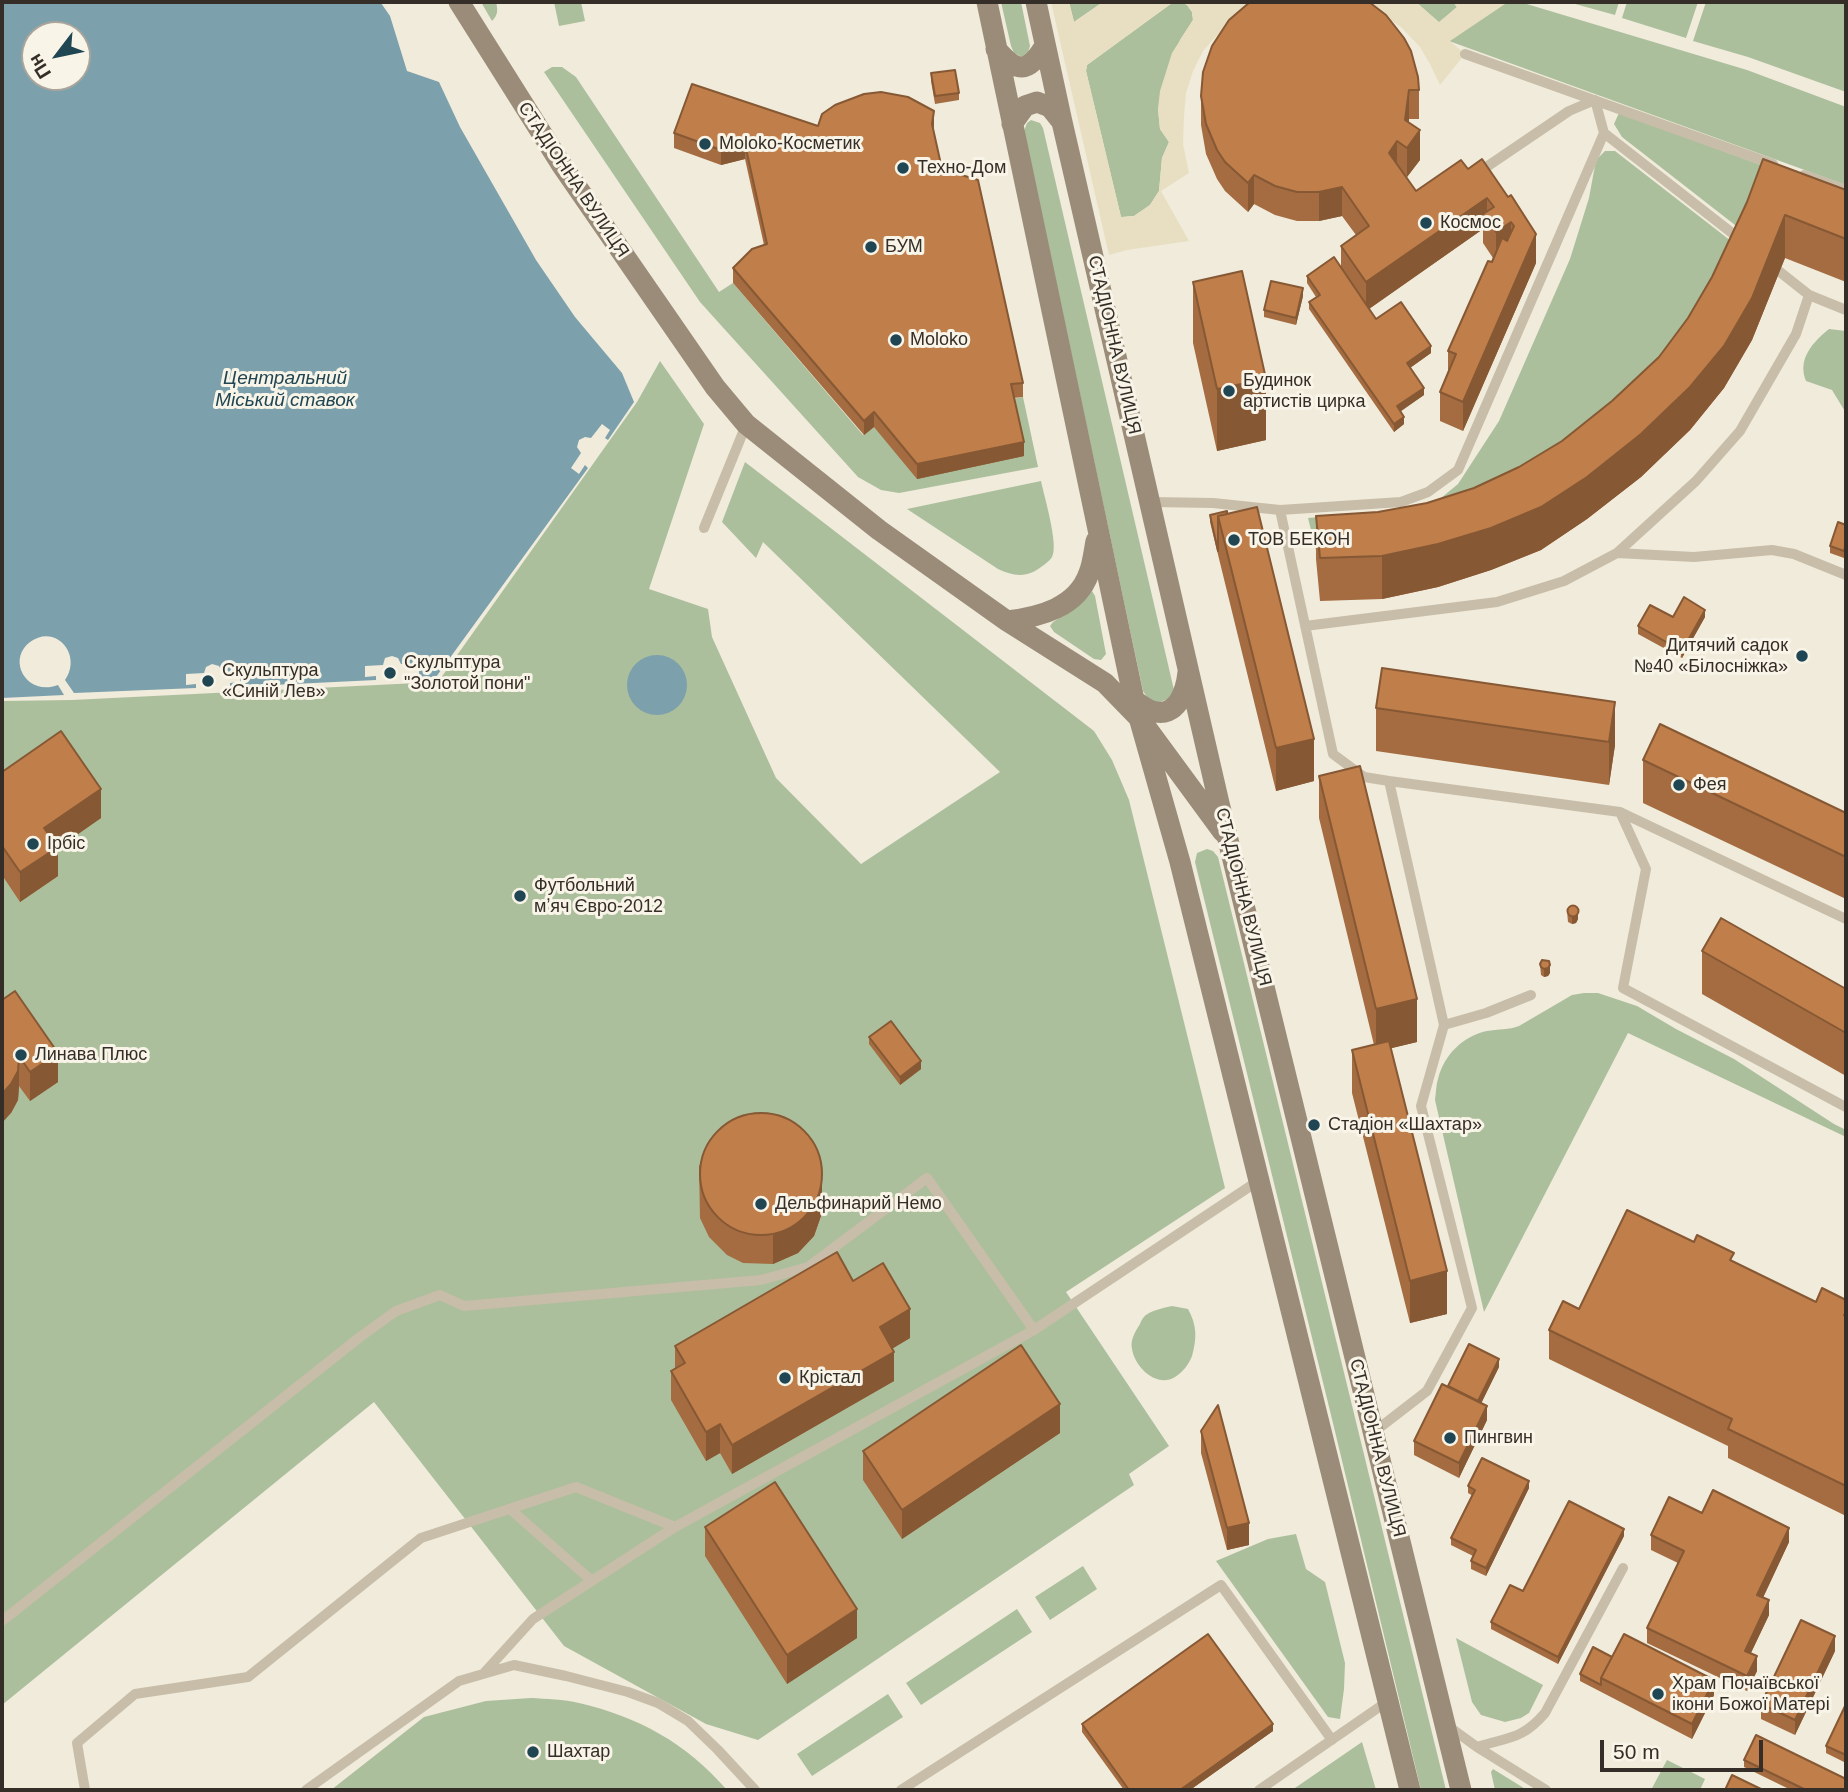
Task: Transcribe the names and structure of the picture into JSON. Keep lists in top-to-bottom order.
{
  "streets": {
    "street": ["СТАДІОННА ВУЛИЦЯ"]
  },
  "water": ["Центральний Міський ставок"],
  "places": [
    "Moloko-Косметик",
    "Техно-Дом",
    "Космос",
    "БУМ",
    "Moloko",
    "Будинок артистів цирка",
    "ТОВ БЕКОН",
    "Дитячий садок №40 «Білосніжка»",
    "Скульптура \"Золотой пони\"",
    "Скульптура «Синій Лев»",
    "Фея",
    "Ірбіс",
    "Футбольний мʼяч Євро-2012",
    "Линава Плюс",
    "Стадіон «Шахтар»",
    "Дельфинарий Немо",
    "Крістал",
    "Пингвин",
    "Храм Почаївської ікони Божої Матері",
    "Шахтар"
  ],
  "scale_bar": "50 m",
  "north": "bottom left"
}
